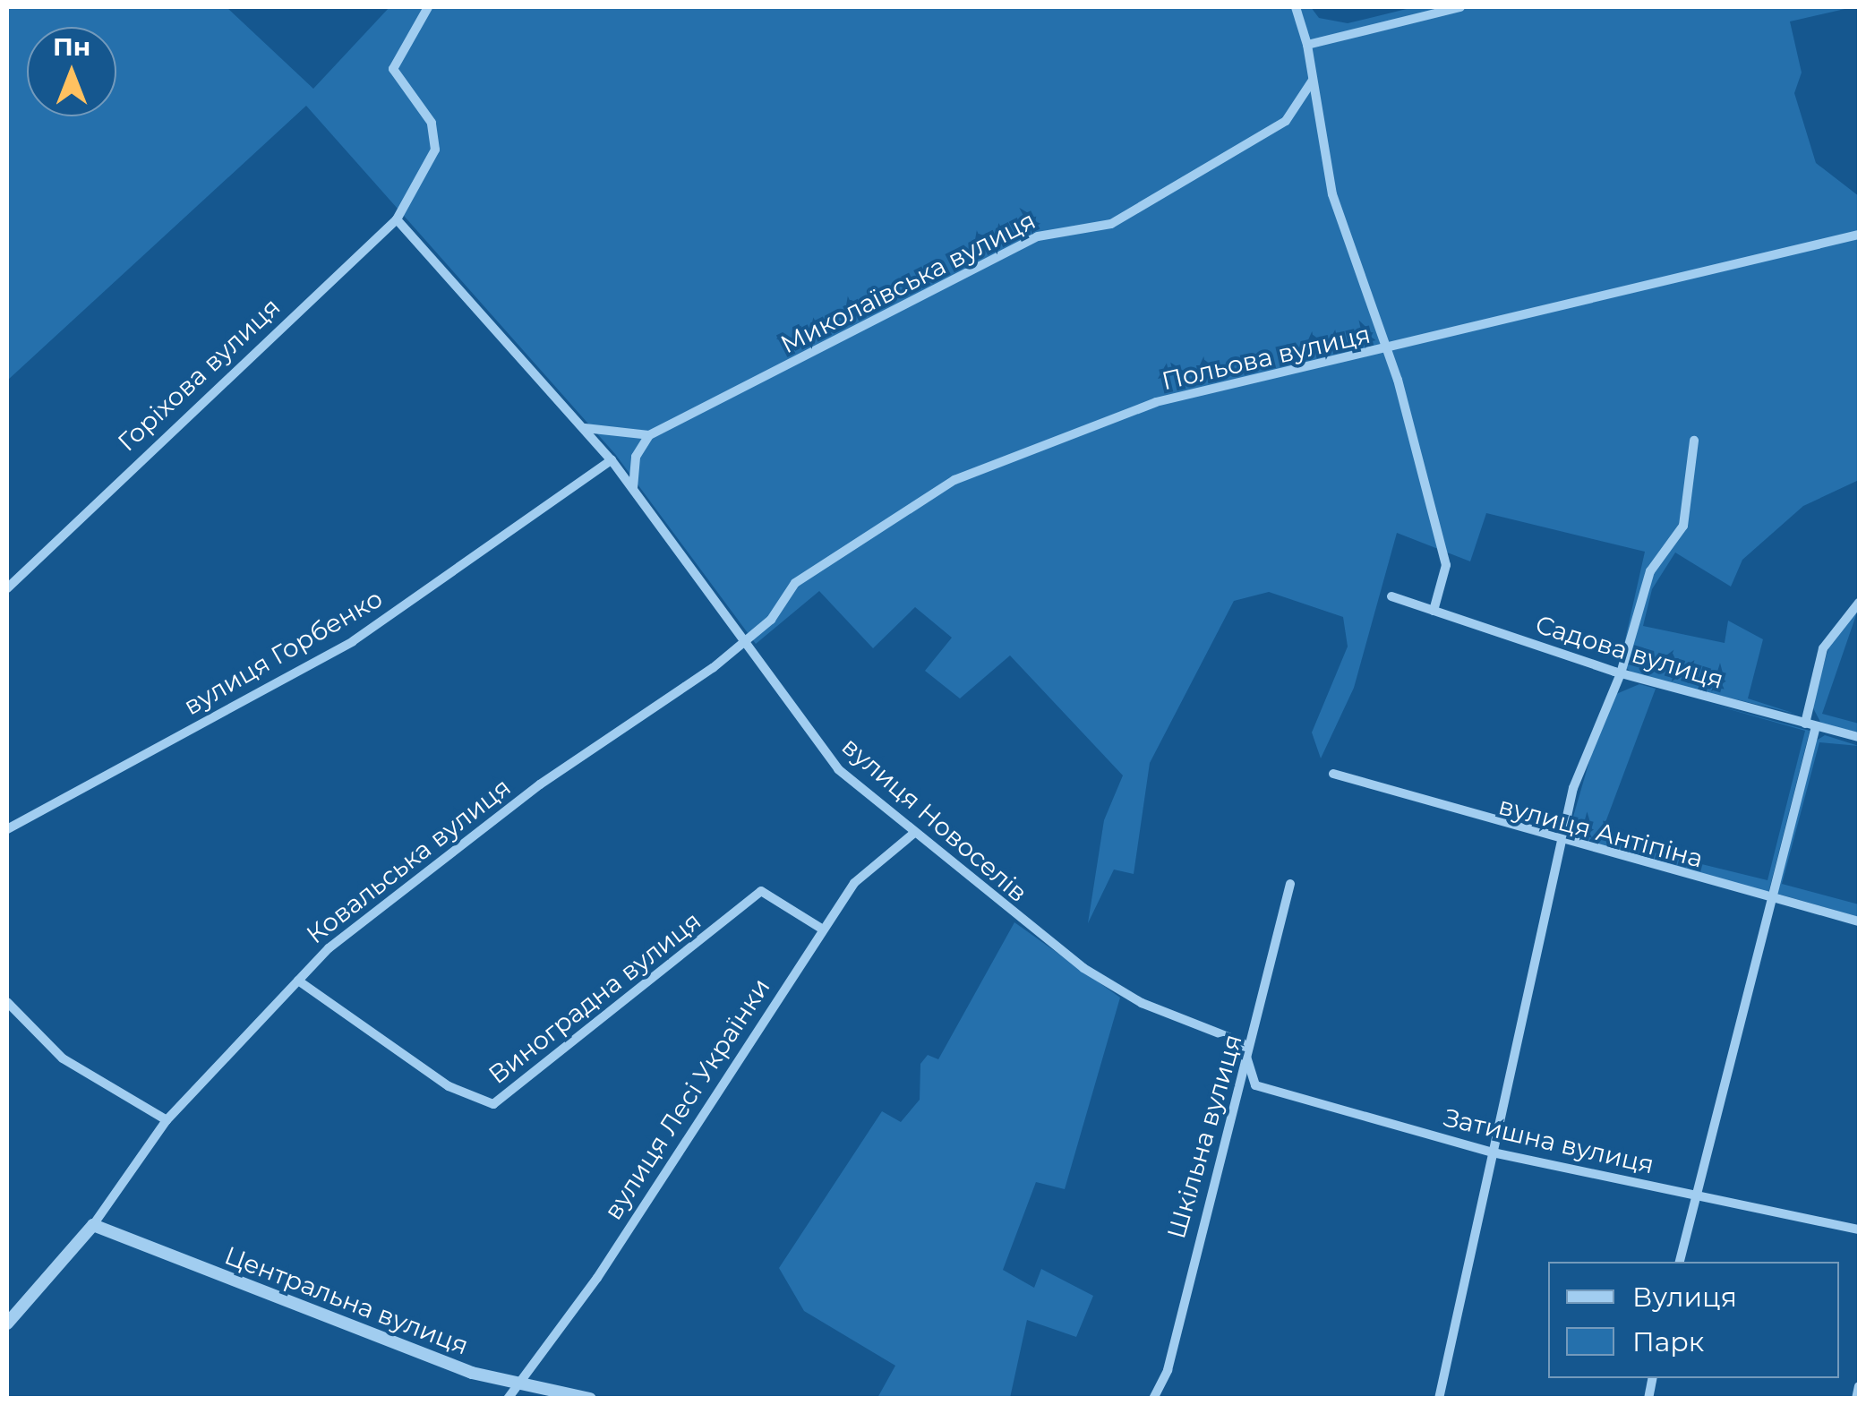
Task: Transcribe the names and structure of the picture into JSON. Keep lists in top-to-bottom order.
{
  "streets": {
    "street": [
      "Миколаївська вулиця",
      "Польова вулиця",
      "Горіхова вулиця",
      "вулиця Горбенко",
      "Садова вулиця",
      "вулиця Новоселів",
      "вулиця Антіпіна",
      "Ковальська вулиця",
      "Виноградна вулиця",
      "вулиця Лесі Українки",
      "Шкільна вулиця",
      "Затишна вулиця",
      "Центральна вулиця"
    ]
  },
  "crossings": [
    ["Польова вулиця", "вулиця Новоселів"],
    ["Польова вулиця", "Ковальська вулиця"],
    ["Горіхова вулиця", "вулиця Новоселів"],
    ["вулиця Горбенко", "вулиця Новоселів"],
    ["вулиця Новоселів", "Ковальська вулиця"],
    ["вулиця Новоселів", "вулиця Лесі Українки"],
    ["вулиця Новоселів", "Шкільна вулиця"],
    ["вулиця Новоселів", "Затишна вулиця"],
    ["Ковальська вулиця", "Виноградна вулиця"],
    ["Ковальська вулиця", "Центральна вулиця"],
    ["Виноградна вулиця", "вулиця Лесі Українки"],
    ["вулиця Лесі Українки", "Центральна вулиця"],
    ["Шкільна вулиця", "Затишна вулиця"]
  ],
  "legend": ["Вулиця", "Парк"],
  "north": "top"
}
